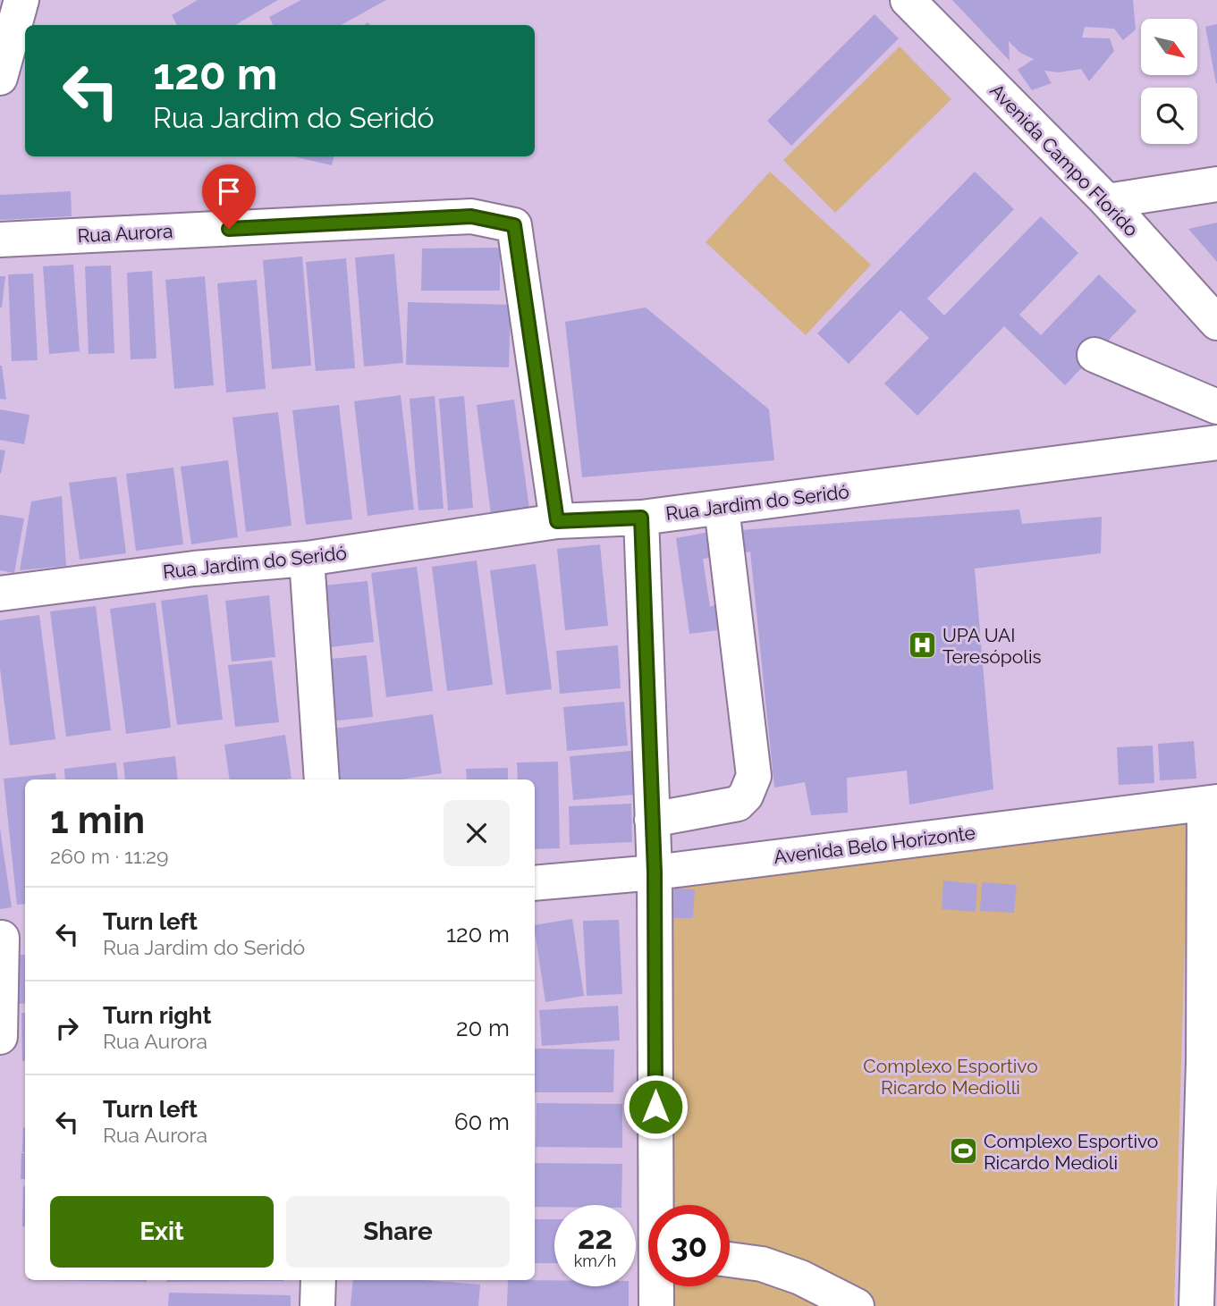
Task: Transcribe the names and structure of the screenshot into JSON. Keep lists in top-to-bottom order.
{
  "streets": {
    "street": [
      "Avenida Campo Florido",
      "Rua Aurora",
      "Rua Jardim do Seridó",
      "Avenida Belo Horizonte"
    ]
  },
  "crossings": [
    ["Rua Aurora", "Rua Jardim do Seridó"]
  ],
  "parks": ["Complexo Esportivo Ricardo Mediolli"],
  "places": {
    "hospital": ["UPA UAI Teresópolis"],
    "sports": ["Complexo Esportivo Ricardo Medioli"]
  },
  "north": "bottom right",
  "page": {
    "turn": ["120 m", "Rua Jardim do Seridó"],
    "heading": ["1 min", "260 m · 11:29"],
    "list": [
      {
        "name": "Turn left",
        "note": "Rua Jardim do Seridó",
        "value": "120 m"
      },
      {
        "name": "Turn right",
        "note": "Rua Aurora",
        "value": "20 m"
      },
      {
        "name": "Turn left",
        "note": "Rua Aurora",
        "value": "60 m"
      }
    ],
    "buttons": ["Exit", "Share"],
    "speed": "22 km/h",
    "limit": "30"
  }
}
